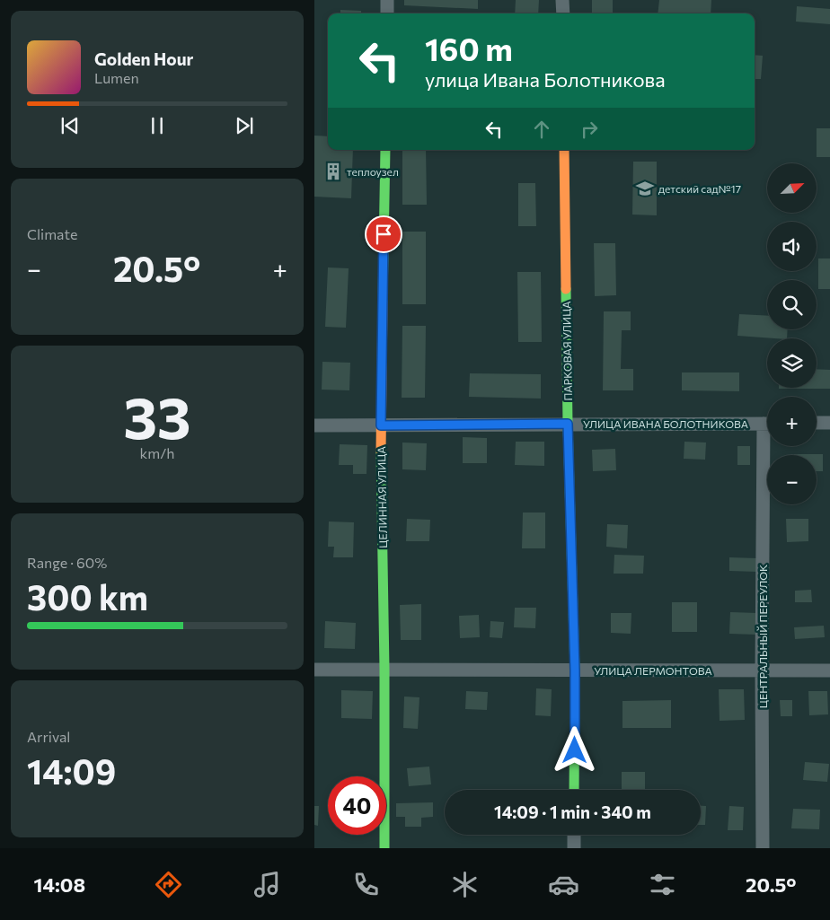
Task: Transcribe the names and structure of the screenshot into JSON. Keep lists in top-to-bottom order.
{
  "streets": {
    "street": [
      "ПАРКОВАЯ УЛИЦА",
      "УЛИЦА ИВАНА БОЛОТНИКОВА",
      "ЦЕЛИННАЯ УЛИЦА",
      "ЦЕНТРАЛЬНЫЙ ПЕРЕУЛОК",
      "УЛИЦА ЛЕРМОНТОВА"
    ]
  },
  "crossings": [
    ["ПАРКОВАЯ УЛИЦА", "УЛИЦА ИВАНА БОЛОТНИКОВА"],
    ["ПАРКОВАЯ УЛИЦА", "УЛИЦА ЛЕРМОНТОВА"],
    ["УЛИЦА ИВАНА БОЛОТНИКОВА", "ЦЕЛИННАЯ УЛИЦА"],
    ["ЦЕЛИННАЯ УЛИЦА", "УЛИЦА ЛЕРМОНТОВА"],
    ["ЦЕНТРАЛЬНЫЙ ПЕРЕУЛОК", "УЛИЦА ЛЕРМОНТОВА"]
  ],
  "places": {
    "building": ["теплоузел"],
    "school or university": ["детский сад№17"]
  },
  "north": "top right",
  "page": {
    "turn": ["160 m", "улица Ивана Болотникова"],
    "song": ["Golden Hour", "Lumen"],
    "map_buttons": ["+", "−"],
    "tile": [
      "Climate",
      ["33", "km/h"],
      ["Range · 60%", "300 km"],
      ["Arrival", "14:09"]
    ],
    "heat": ["−", "20.5°", "+"],
    "limit": "40",
    "trip": "14:09 · 1 min · 340 m",
    "tabs": ["14:08", "20.5°"]
  }
}
